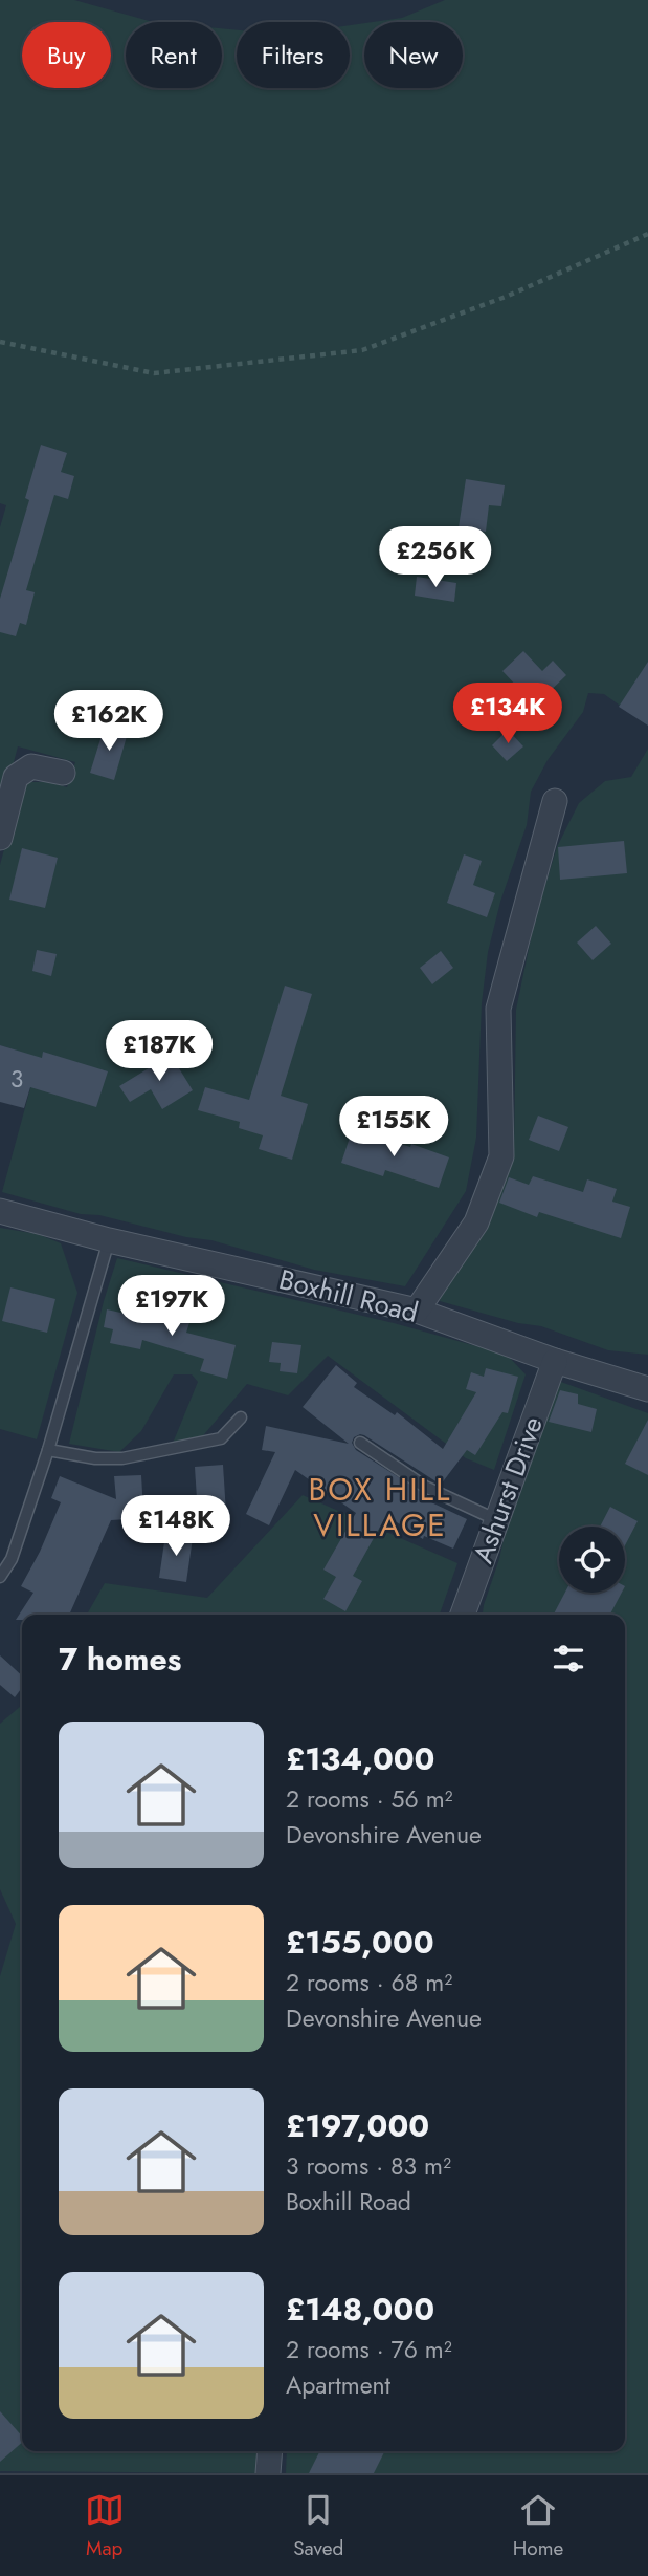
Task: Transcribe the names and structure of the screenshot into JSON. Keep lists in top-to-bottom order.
{
  "streets": {
    "street": ["Boxhill Road", "Ashurst Drive"]
  },
  "crossings": [
    ["Boxhill Road", "Ashurst Drive"]
  ],
  "districts": ["BOX HILL VILLAGE"],
  "house_numbers": ["3"],
  "page": {
    "chip": [
      "Buy",
      "Rent",
      "Filters",
      "New"
    ],
    "price": [
      "£256K",
      "£134K",
      "£162K",
      "£187K",
      "£155K",
      "£197K",
      "£148K"
    ],
    "heading": "7 homes",
    "list": [
      {
        "name": "£134,000",
        "note": "2 rooms · 56 m² · Devonshire Avenue"
      },
      {
        "name": "£155,000",
        "note": "2 rooms · 68 m² · Devonshire Avenue"
      },
      {
        "name": "£197,000",
        "note": "3 rooms · 83 m² · Boxhill Road"
      },
      {
        "name": "£148,000",
        "note": "2 rooms · 76 m² · Apartment"
      }
    ],
    "tabs": ["Map", "Saved", "Home"]
  }
}
